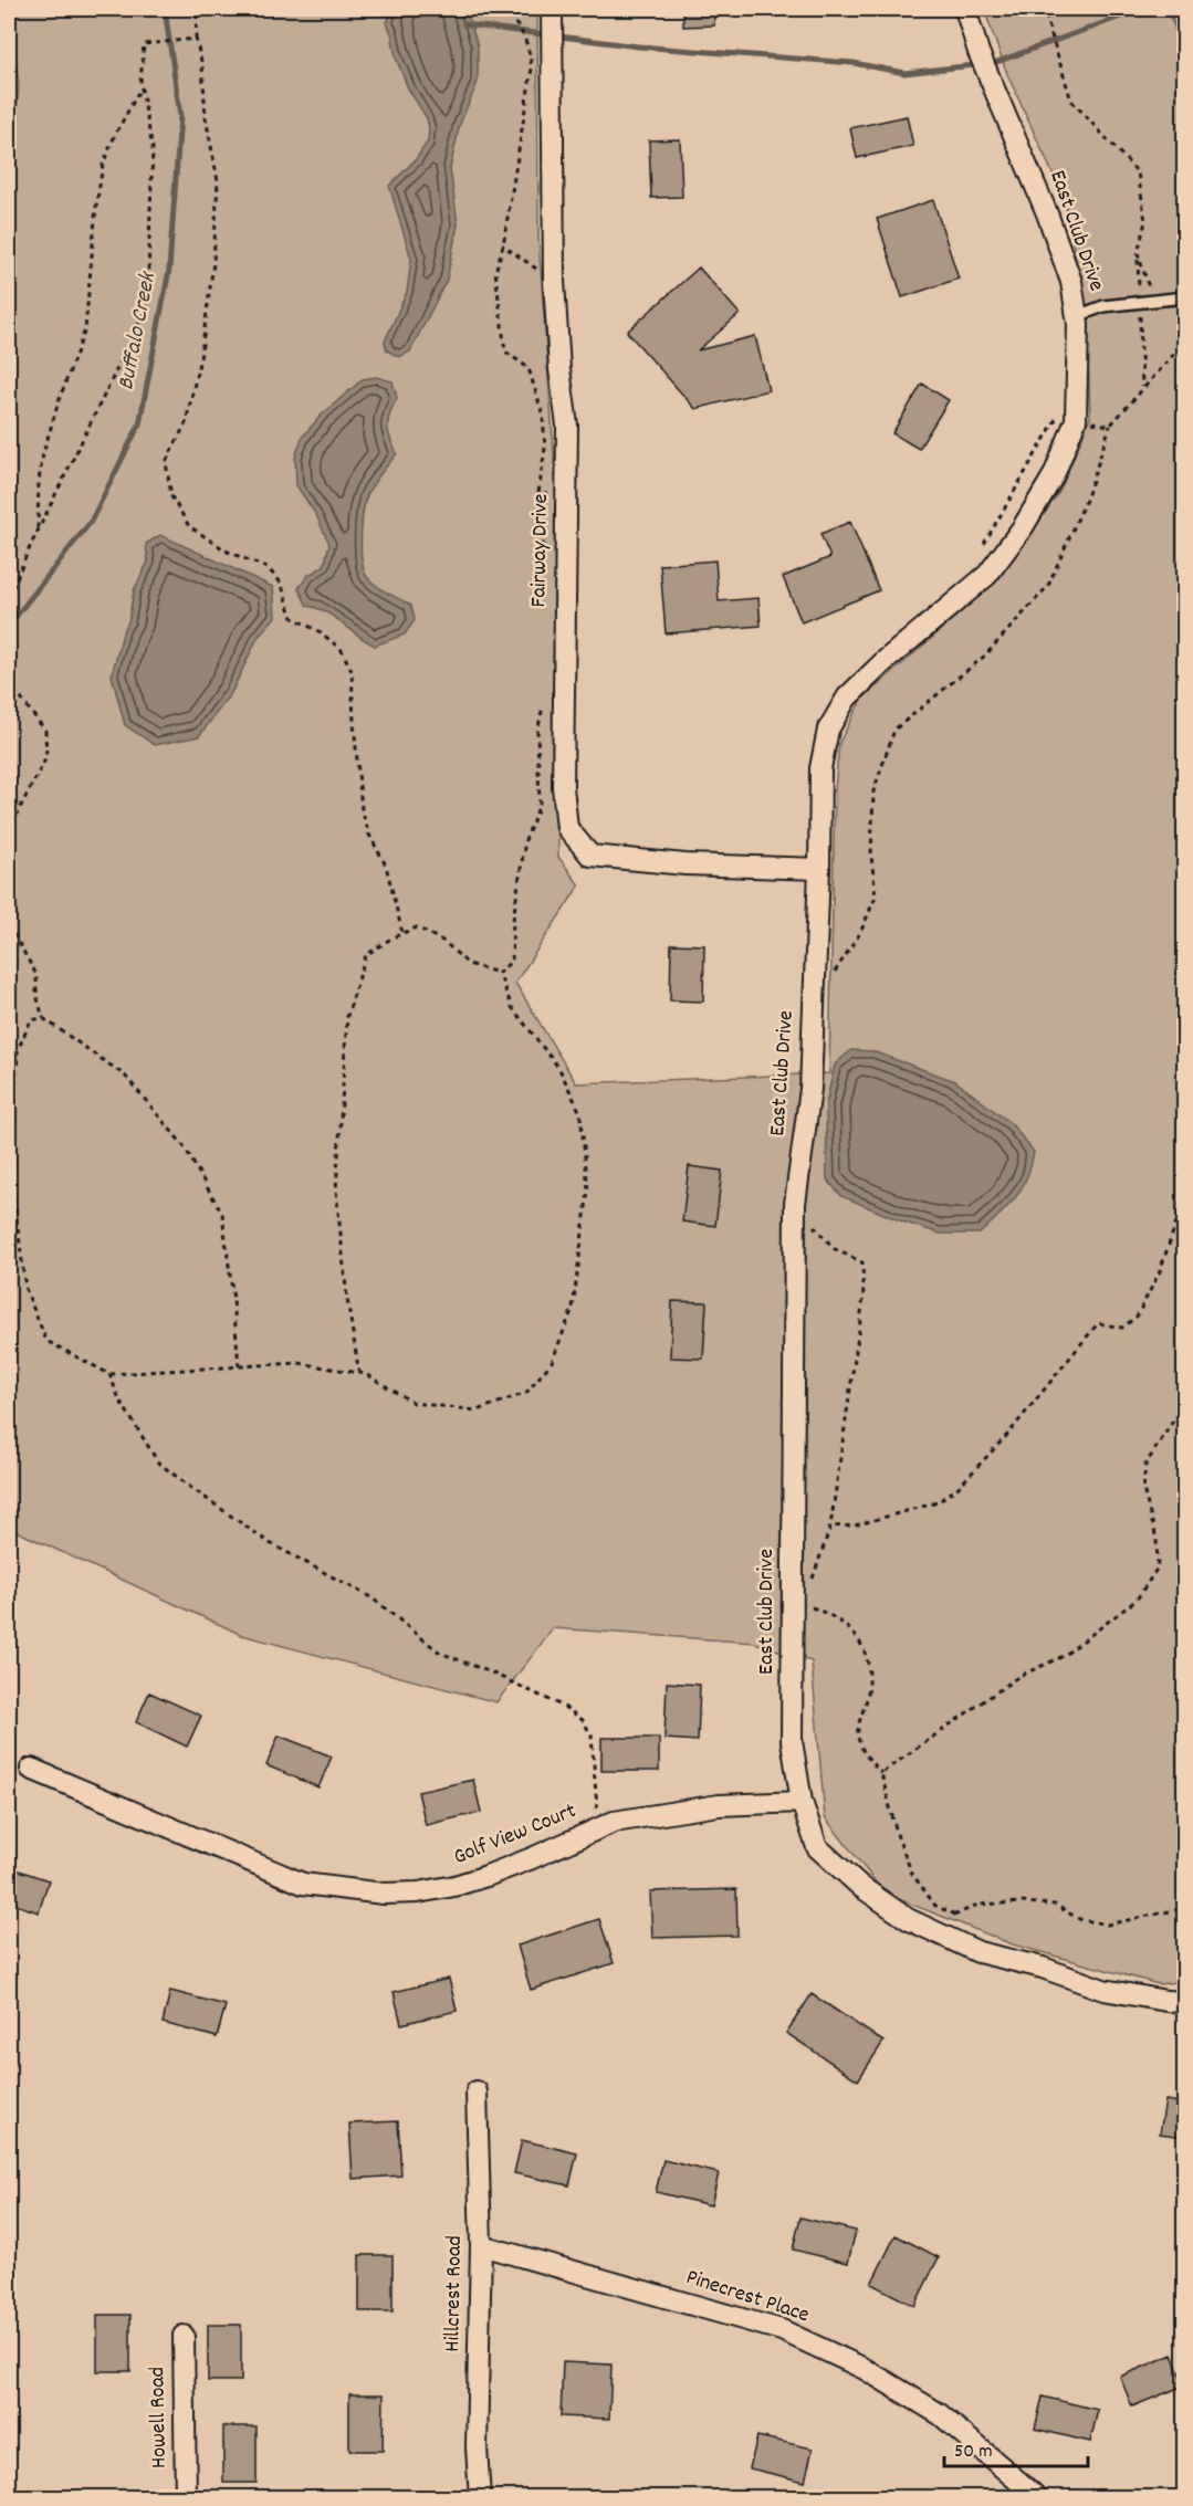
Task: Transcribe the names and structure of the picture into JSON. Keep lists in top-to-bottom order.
{
  "streets": {
    "street": [
      "East Club Drive",
      "Fairway Drive",
      "Golf View Court",
      "Hillcrest Road",
      "Pinecrest Place",
      "Howell Road"
    ]
  },
  "crossings": [
    ["East Club Drive", "Fairway Drive"],
    ["East Club Drive", "Golf View Court"],
    ["Hillcrest Road", "Pinecrest Place"]
  ],
  "water": ["Buffalo Creek"],
  "scale_bar": "50 m"
}
